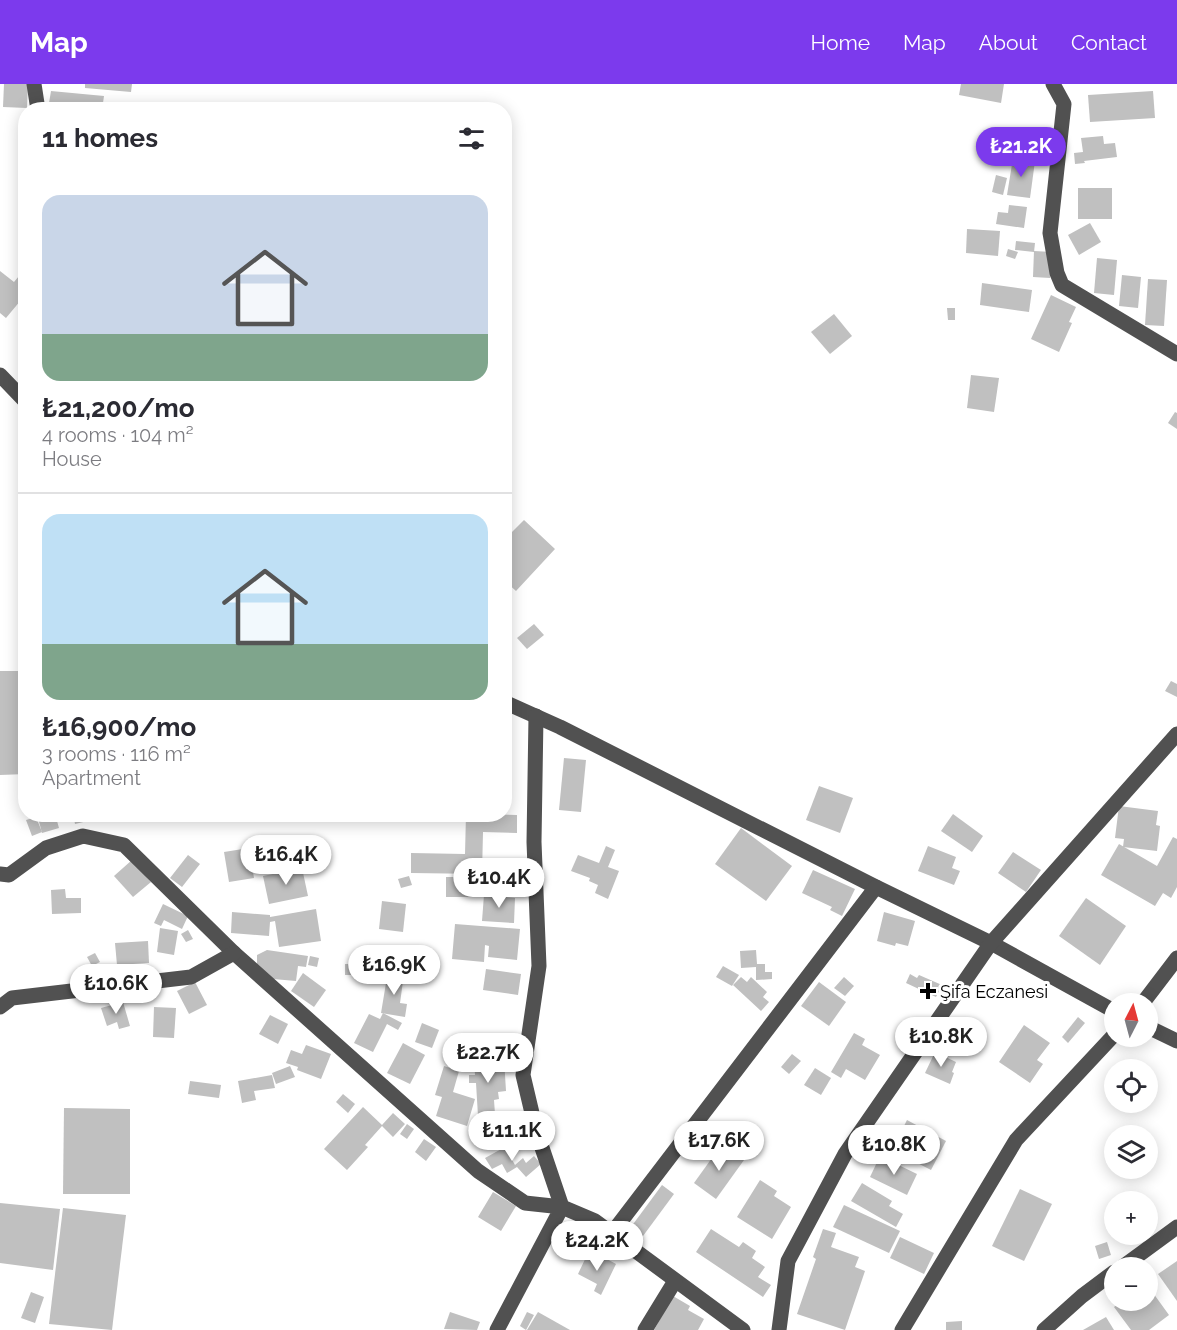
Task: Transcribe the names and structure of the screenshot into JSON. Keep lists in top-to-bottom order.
{
  "places": {
    "health": ["Şifa Eczanesi"]
  },
  "north": "top",
  "page": {
    "header": "Map",
    "nav": [
      "Home",
      "Map",
      "About",
      "Contact"
    ],
    "heading": "11 homes",
    "price": [
      "₺21.2K",
      "₺16.4K",
      "₺10.4K",
      "₺16.9K",
      "₺10.6K",
      "₺10.8K",
      "₺22.7K",
      "₺11.1K",
      "₺17.6K",
      "₺10.8K",
      "₺24.2K"
    ],
    "list": [
      {
        "name": "₺21,200/mo",
        "note": "4 rooms · 104 m² · House"
      },
      {
        "name": "₺16,900/mo",
        "note": "3 rooms · 116 m² · Apartment"
      }
    ],
    "map_buttons": ["+", "−"]
  }
}
